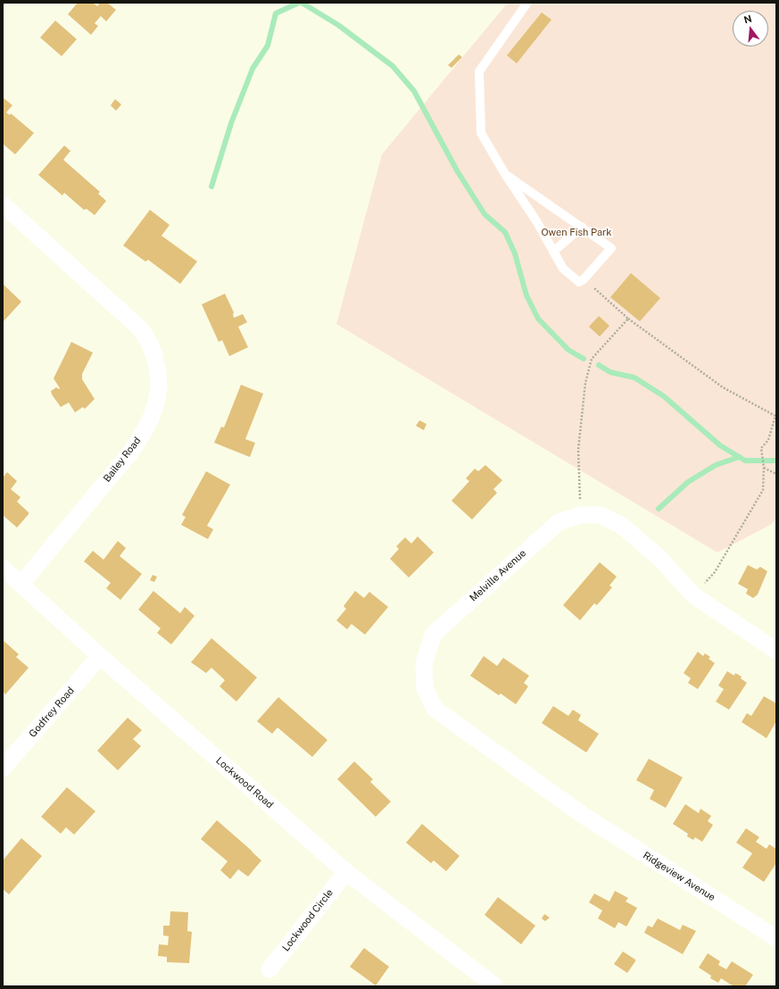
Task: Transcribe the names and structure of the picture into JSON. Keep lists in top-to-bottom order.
{
  "streets": {
    "street": [
      "Bailey Road",
      "Melville Avenue",
      "Godfrey Road",
      "Lockwood Road",
      "Ridgeview Avenue",
      "Lockwood Circle"
    ]
  },
  "crossings": [
    ["Bailey Road", "Lockwood Road"],
    ["Melville Avenue", "Ridgeview Avenue"],
    ["Godfrey Road", "Lockwood Road"],
    ["Lockwood Road", "Lockwood Circle"]
  ],
  "parks": ["Owen Fish Park"],
  "north": "top"
}
